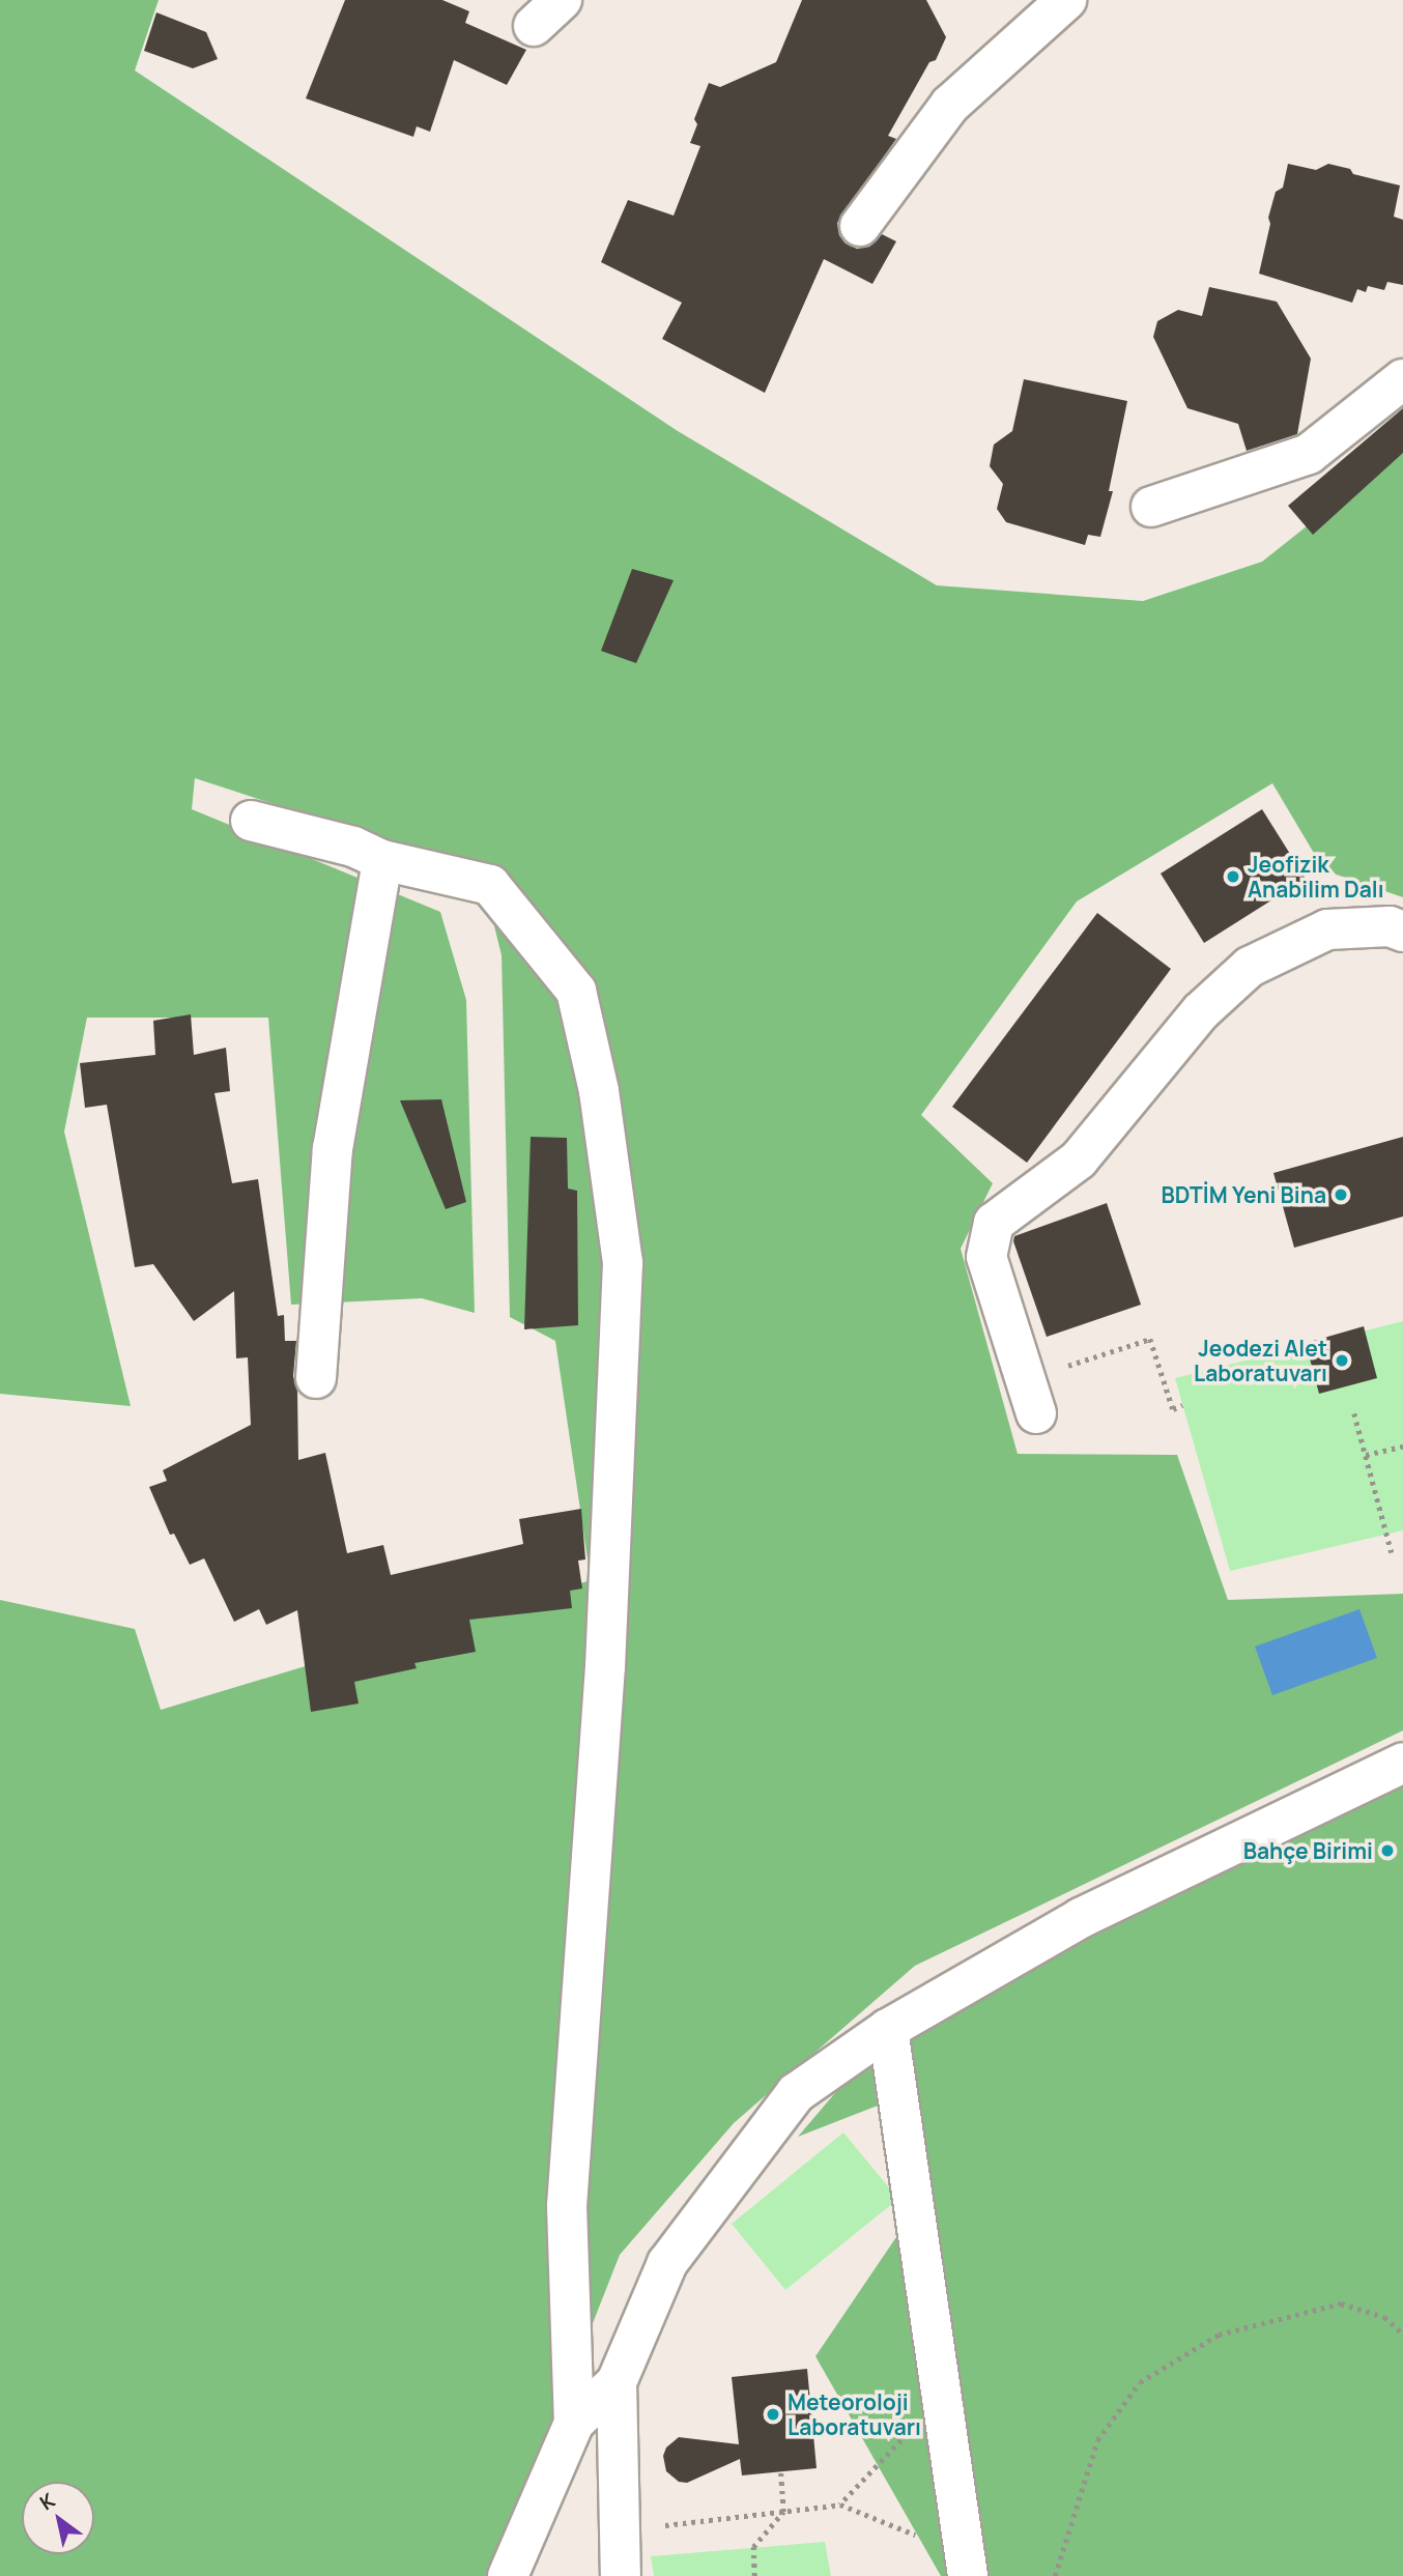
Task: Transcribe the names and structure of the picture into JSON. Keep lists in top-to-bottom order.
{
  "places": [
    "Jeofizik Anabilim Dalı",
    "BDTİM Yeni Bina",
    "Jeodezi Alet Laboratuvarı",
    "Bahçe Birimi",
    "Meteoroloji Laboratuvarı"
  ],
  "north": "top left"
}
